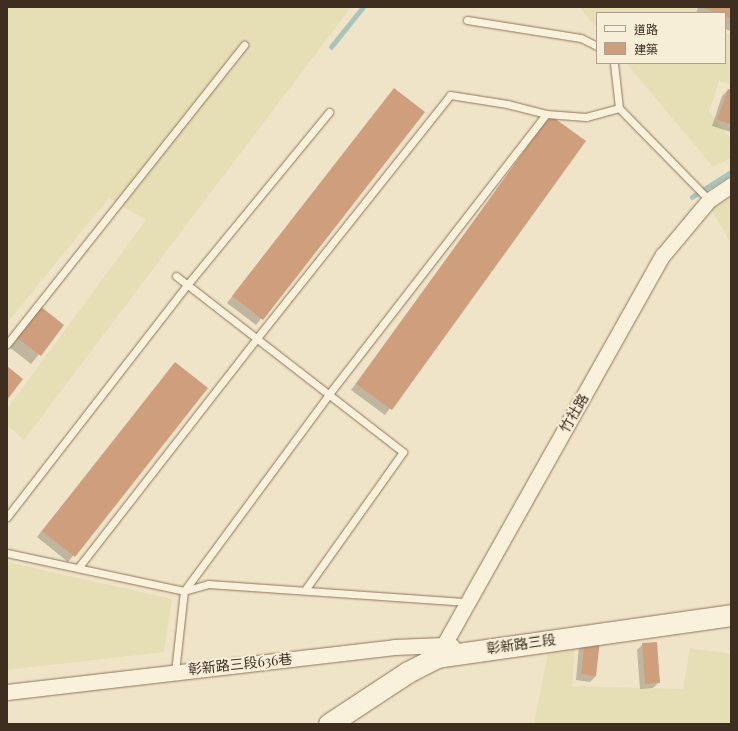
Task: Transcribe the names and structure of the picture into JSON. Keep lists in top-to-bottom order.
{
  "streets": {
    "street": ["竹社路", "彰新路三段", "彰新路三段636巷"]
  },
  "crossings": [
    ["竹社路", "彰新路三段"],
    ["竹社路", "彰新路三段636巷"],
    ["彰新路三段", "彰新路三段636巷"]
  ],
  "legend": ["道路", "建築"]
}
